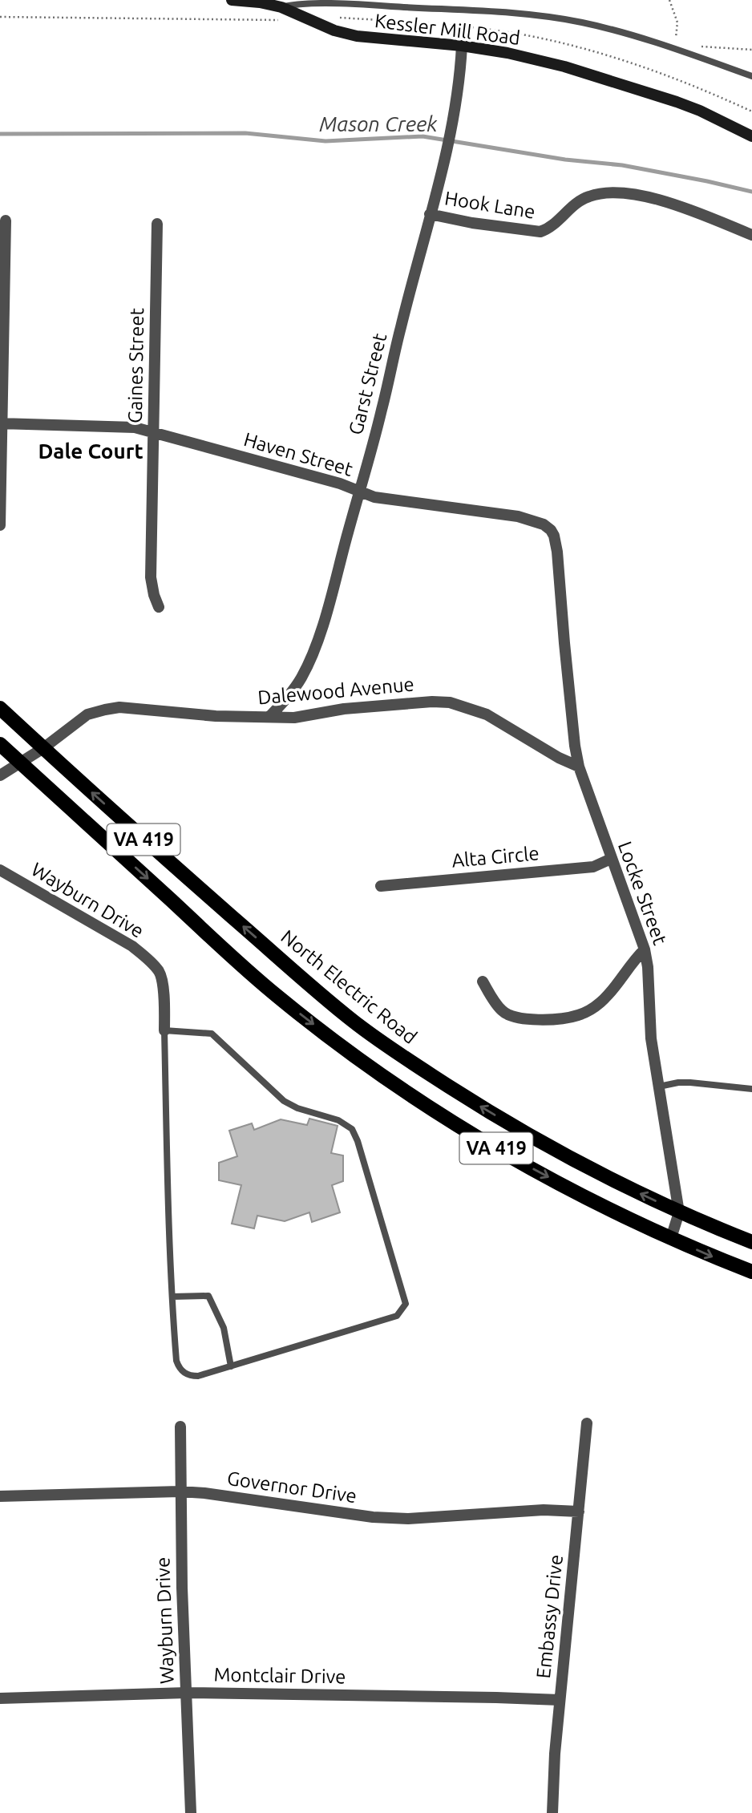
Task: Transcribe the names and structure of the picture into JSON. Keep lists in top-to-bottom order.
{
  "streets": {
    "main road": ["VA 419", "North Electric Road"],
    "street": [
      "Kessler Mill Road",
      "Hook Lane",
      "Gaines Street",
      "Garst Street",
      "Haven Street",
      "Dalewood Avenue",
      "Alta Circle",
      "Locke Street",
      "Wayburn Drive",
      "Governor Drive",
      "Embassy Drive",
      "Montclair Drive"
    ]
  },
  "crossings": [
    ["Kessler Mill Road", "Garst Street"],
    ["Hook Lane", "Garst Street"],
    ["Gaines Street", "Haven Street"],
    ["Garst Street", "Haven Street"],
    ["Garst Street", "Dalewood Avenue"],
    ["Haven Street", "Locke Street"],
    ["Dalewood Avenue", "VA 419"],
    ["Dalewood Avenue", "Locke Street"],
    ["Dalewood Avenue", "North Electric Road"],
    ["VA 419", "Locke Street"],
    ["Alta Circle", "Locke Street"],
    ["Locke Street", "North Electric Road"],
    ["Wayburn Drive", "Governor Drive"],
    ["Wayburn Drive", "Montclair Drive"],
    ["Governor Drive", "Embassy Drive"],
    ["Embassy Drive", "Montclair Drive"]
  ],
  "districts": ["Dale Court"],
  "water": ["Mason Creek"]
}
